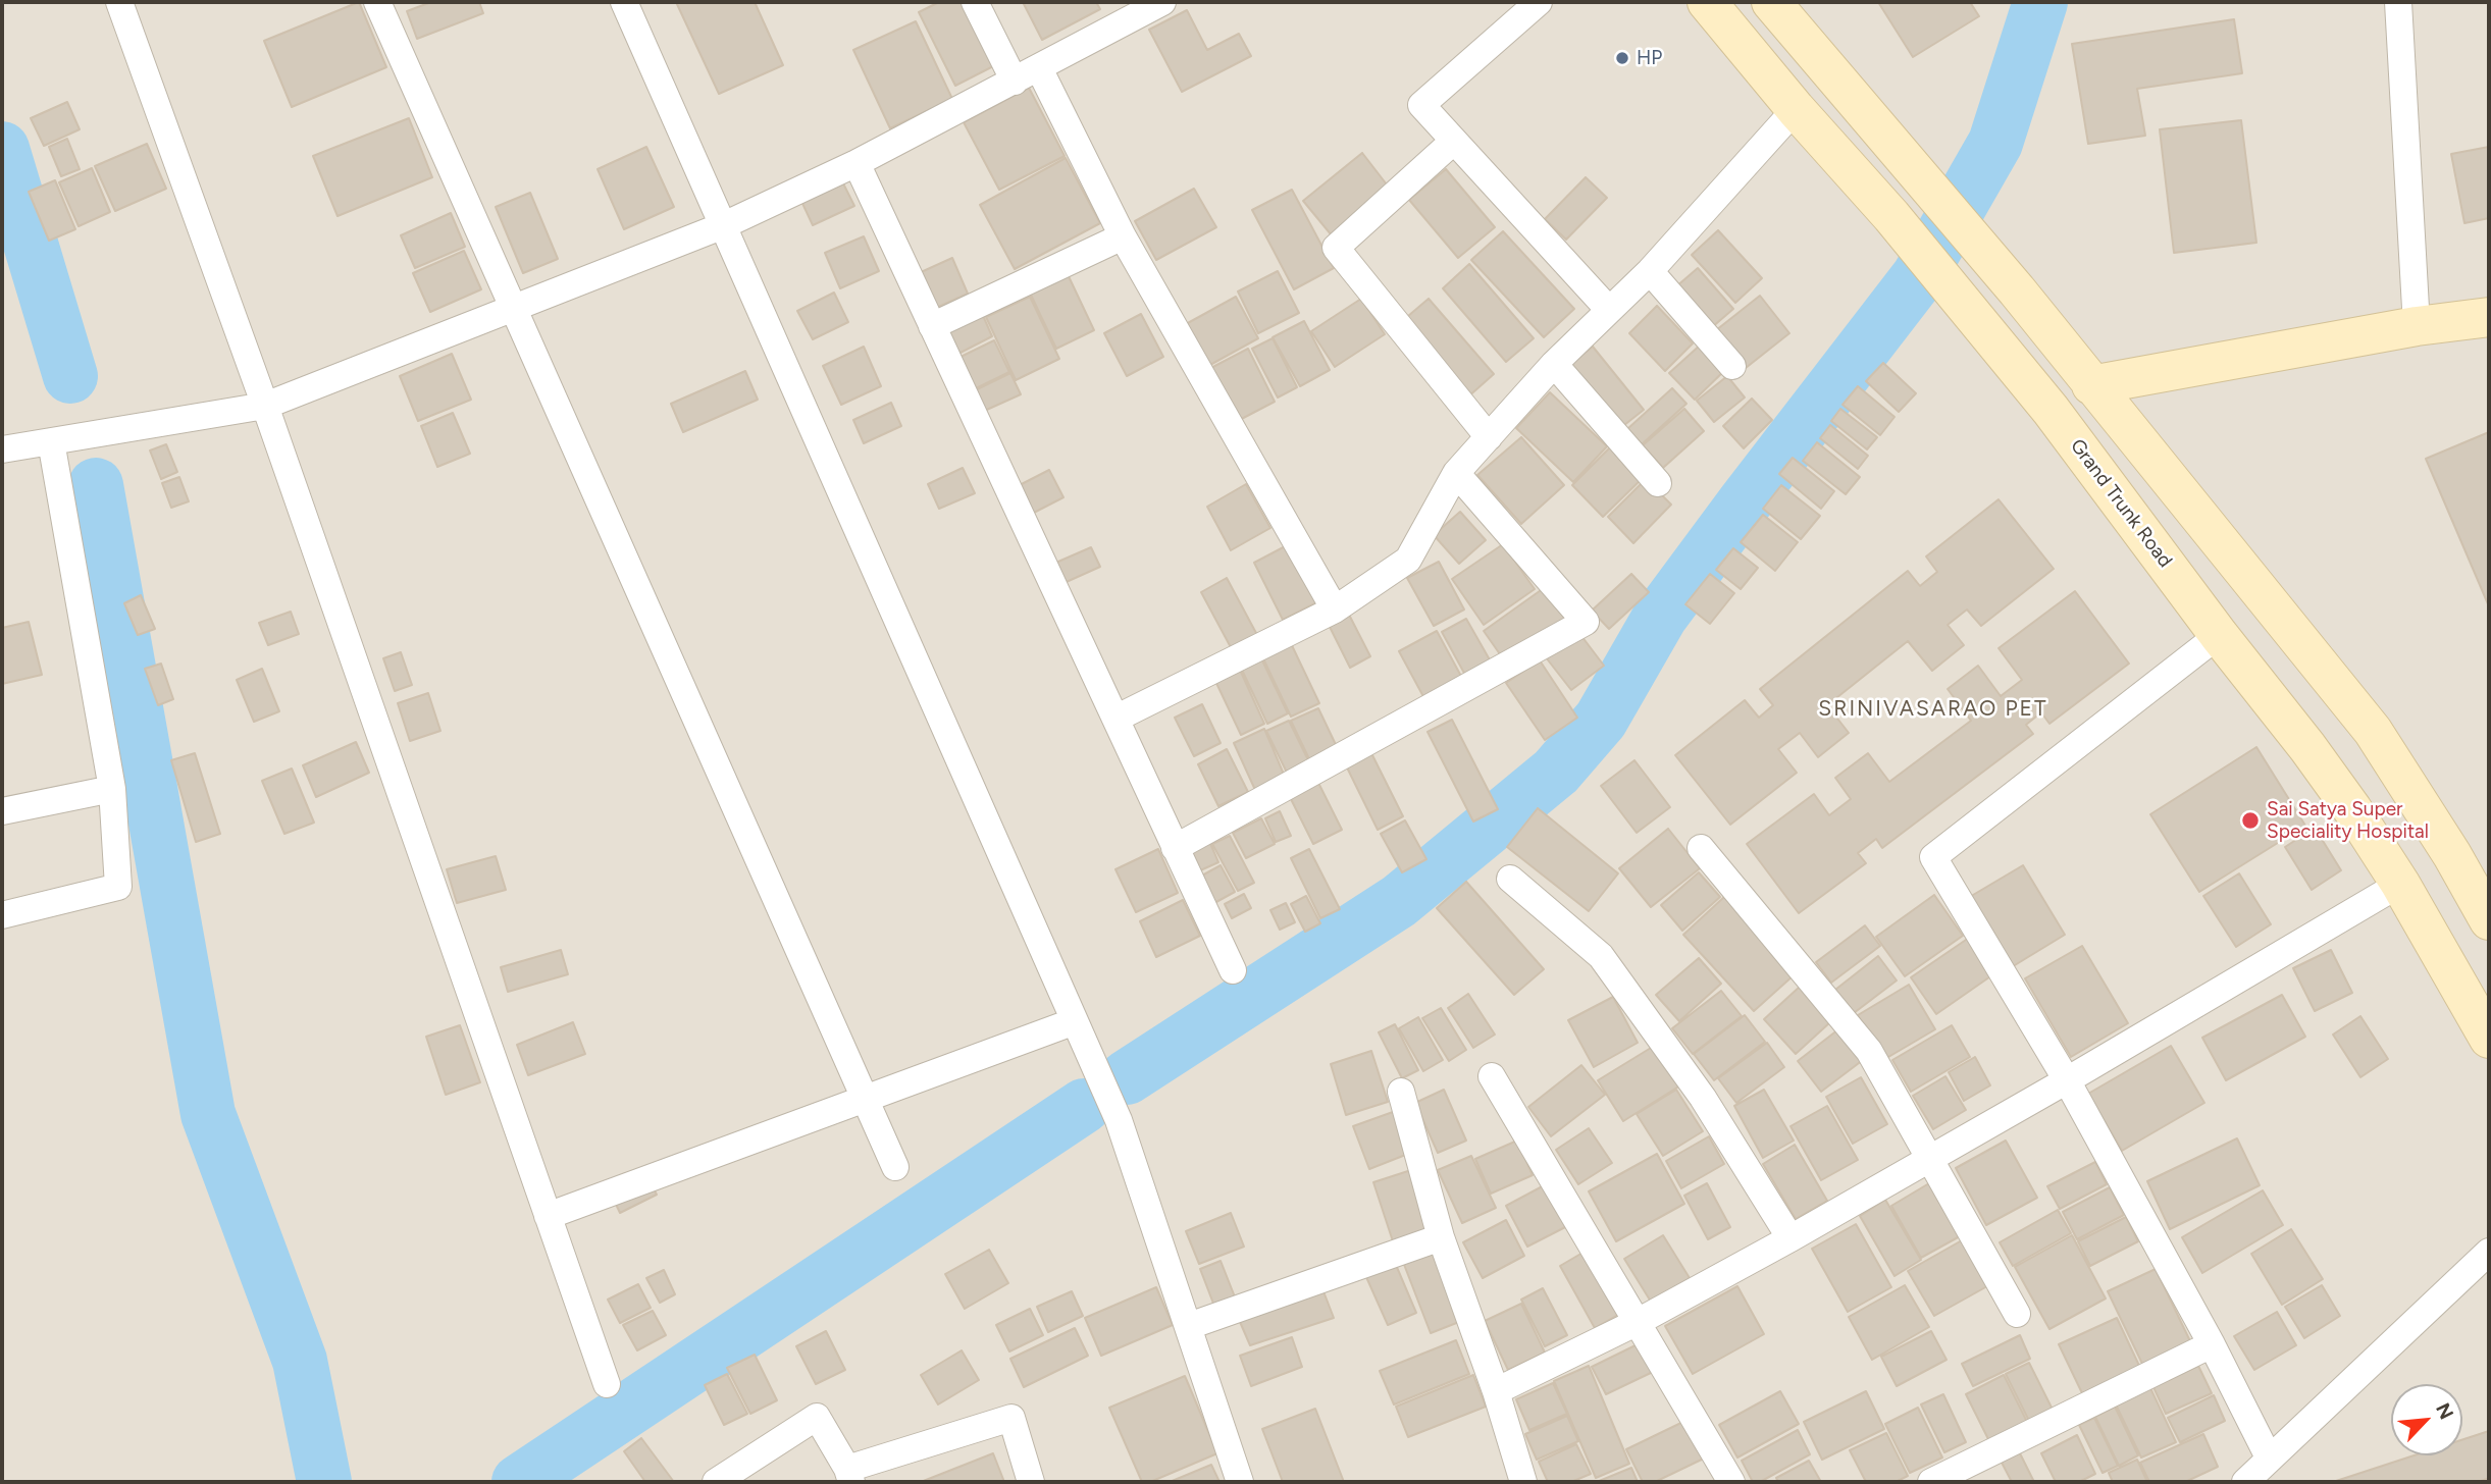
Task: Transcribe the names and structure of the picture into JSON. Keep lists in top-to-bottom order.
{
  "streets": {
    "main road": ["Grand Trunk Road"]
  },
  "districts": ["SRINIVASARAO PET"],
  "places": ["HP", "Sai Satya Super Speciality Hospital"],
  "north": "top right"
}
